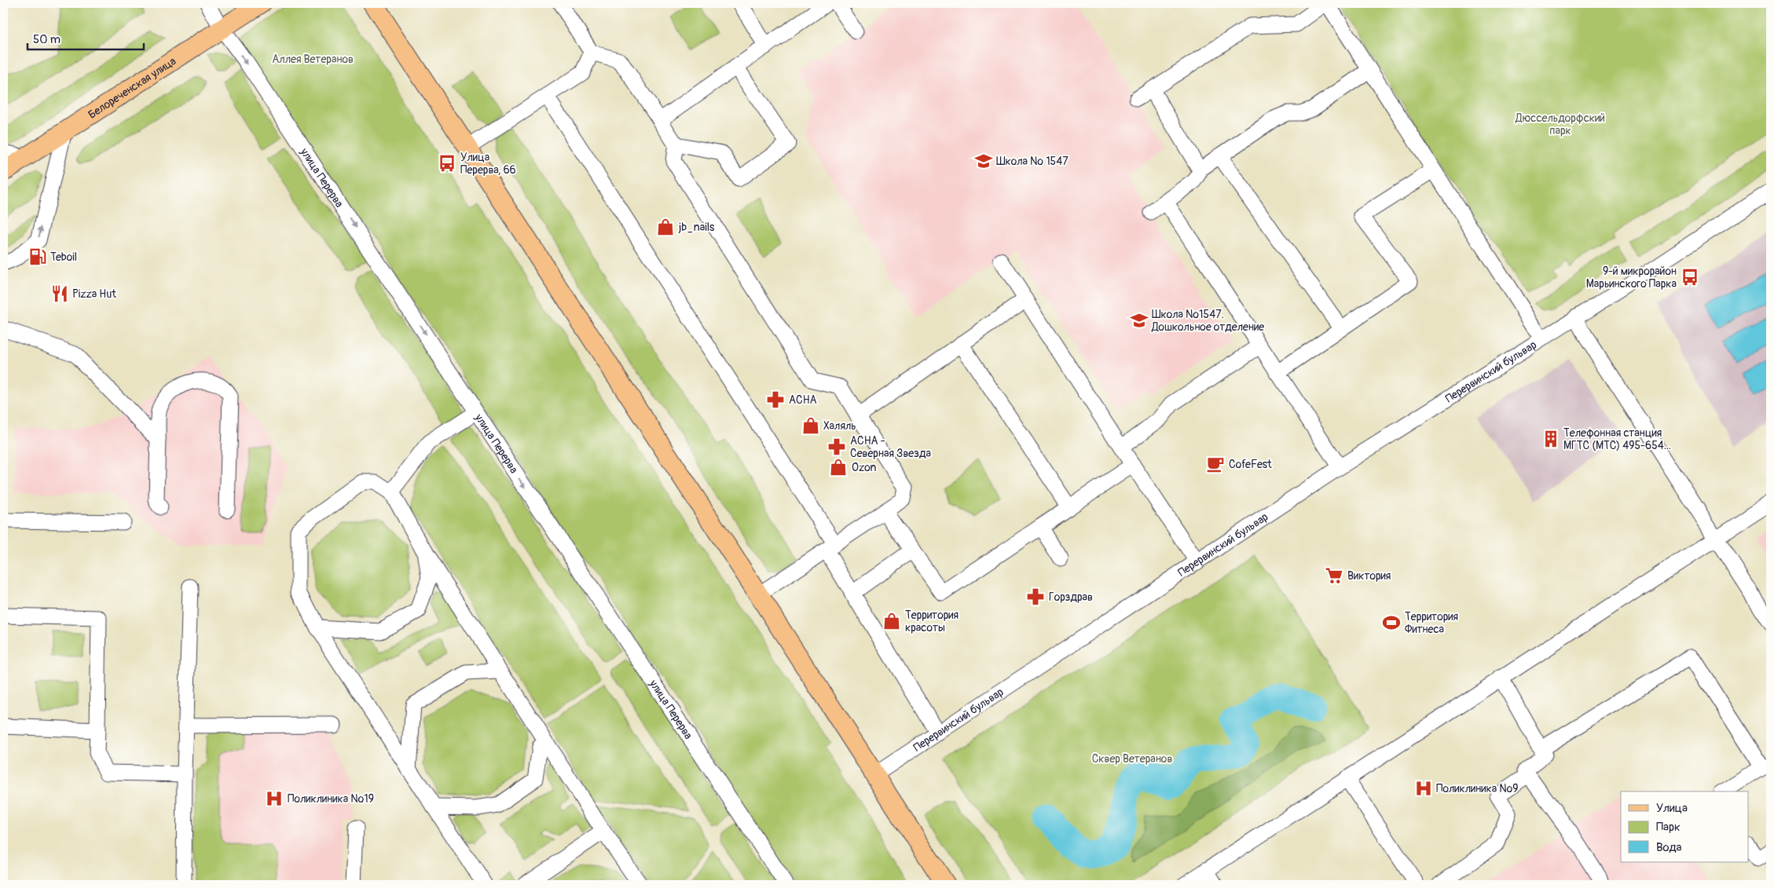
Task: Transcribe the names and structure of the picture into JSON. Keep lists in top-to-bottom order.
{
  "streets": {
    "main road": ["Белореченская улица"],
    "street": ["улица Перерва", "Перервинский бульвар"]
  },
  "crossings": [
    ["Белореченская улица", "улица Перерва"]
  ],
  "parks": ["Аллея Ветеранов", "Дюссельдорфский парк", "Сквер Ветеранов"],
  "places": {
    "school or university": ["Школа № 1547", "Школа №1547. Дошкольное отделение"],
    "bus stop": ["Улица Перерва, 66", "9-й микрорайон Марьинского Парка"],
    "shop": [
      "jb_nails",
      "Халяль",
      "Ozon",
      "Территория красоты"
    ],
    "fuel station": ["Teboil"],
    "restaurant": ["Pizza Hut"],
    "pharmacy": ["АСНА", "АСНА - Северная Звезда", "Горздрав"],
    "building": ["Телефонная станция МГТС (МТС) 495-654..."],
    "cafe": ["CofeFest"],
    "supermarket": ["Виктория"],
    "sports": ["Территория Фитнеса"],
    "hospital": ["Поликлиника №9", "Поликлиника №19"]
  },
  "legend": ["Улица", "Парк", "Вода"],
  "scale_bar": "50 m"
}
